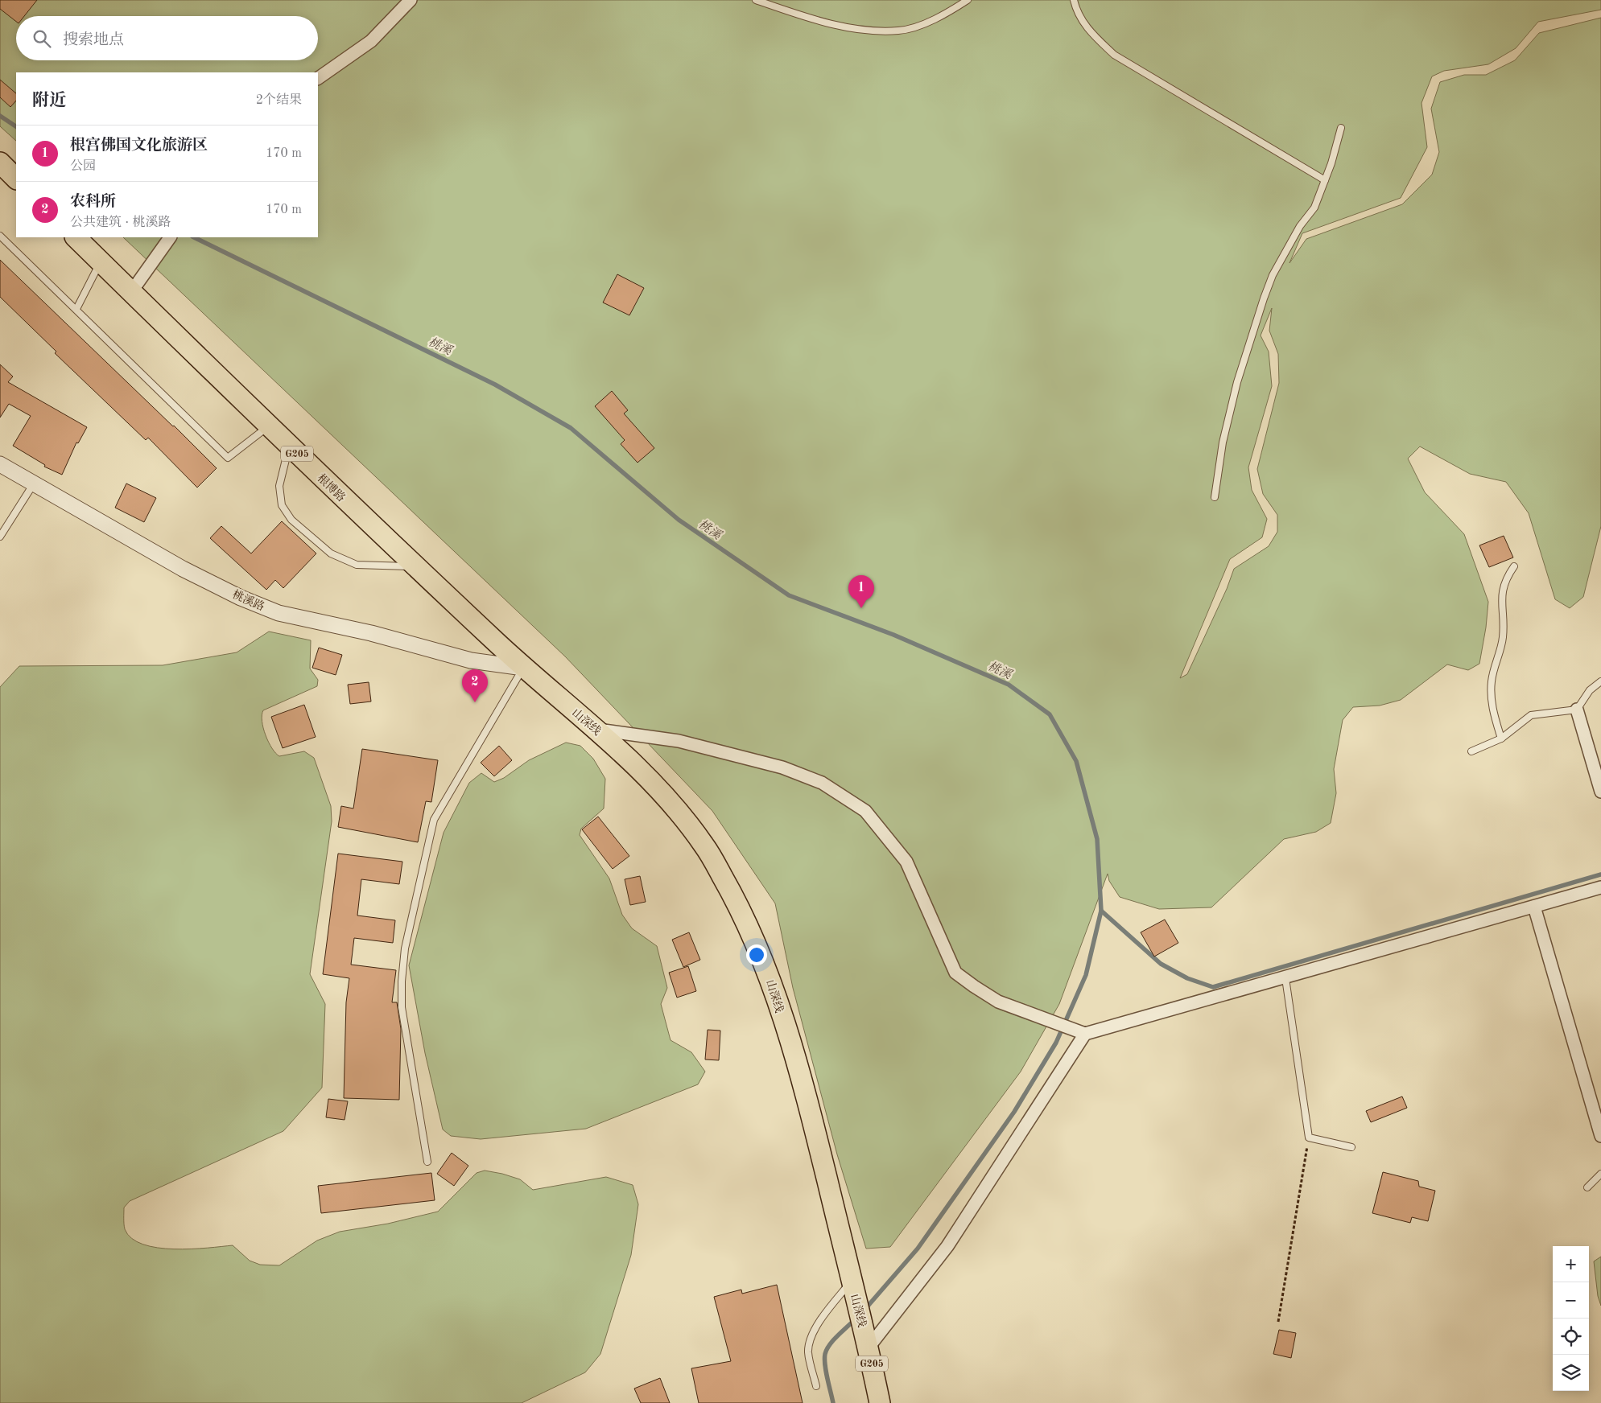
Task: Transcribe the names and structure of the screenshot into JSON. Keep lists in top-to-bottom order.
{
  "streets": {
    "highway": ["G205", "根博路", "山深线"],
    "street": ["桃溪路"]
  },
  "crossings": [
    ["根博路", "桃溪路"],
    ["根博路", "山深线"],
    ["桃溪路", "山深线"]
  ],
  "water": ["桃溪"],
  "page": {
    "search": "搜索地点",
    "heading": ["附近", "2个结果"],
    "list": [
      {
        "mark": "1",
        "name": "根宫佛国文化旅游区",
        "note": "公园",
        "value": "170 m"
      },
      {
        "mark": "2",
        "name": "农科所",
        "note": "公共建筑 · 桃溪路",
        "value": "170 m"
      }
    ],
    "pins": ["1", "2"],
    "map_buttons": ["+", "−"]
  }
}
